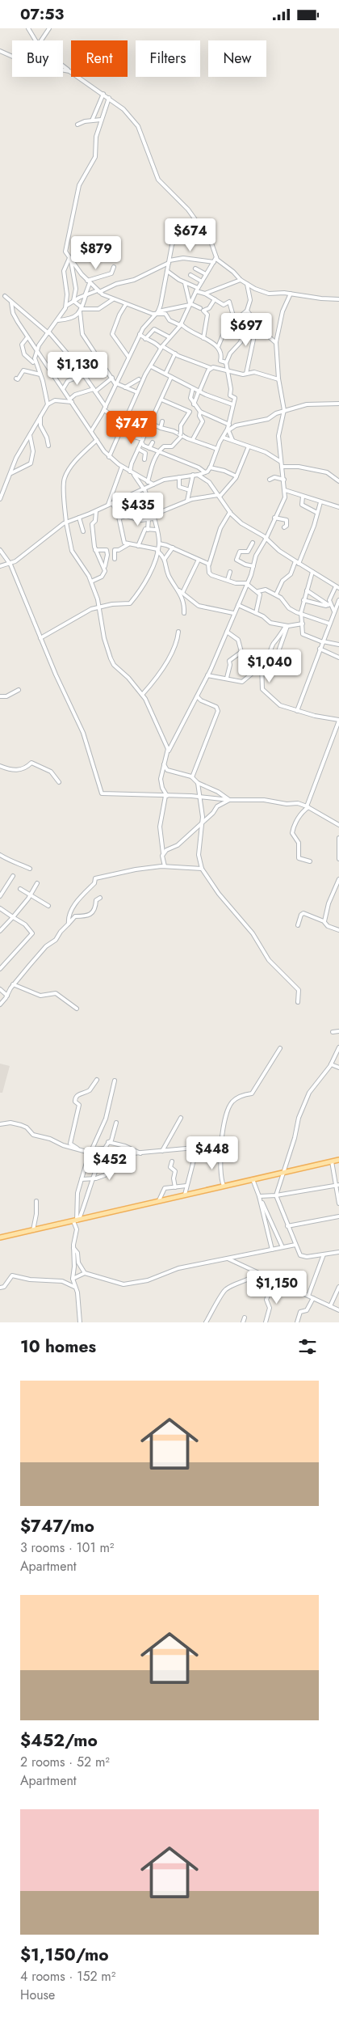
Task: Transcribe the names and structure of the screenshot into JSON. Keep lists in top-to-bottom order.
{
  "page": {
    "status": "07:53",
    "chip": [
      "Buy",
      "Rent",
      "Filters",
      "New"
    ],
    "price": [
      "$674",
      "$879",
      "$697",
      "$1,130",
      "$747",
      "$435",
      "$1,040",
      "$448",
      "$452",
      "$1,150"
    ],
    "heading": "10 homes",
    "list": [
      {
        "name": "$747/mo",
        "note": "3 rooms · 101 m² · Apartment"
      },
      {
        "name": "$452/mo",
        "note": "2 rooms · 52 m² · Apartment"
      },
      {
        "name": "$1,150/mo",
        "note": "4 rooms · 152 m² · House"
      }
    ]
  }
}
